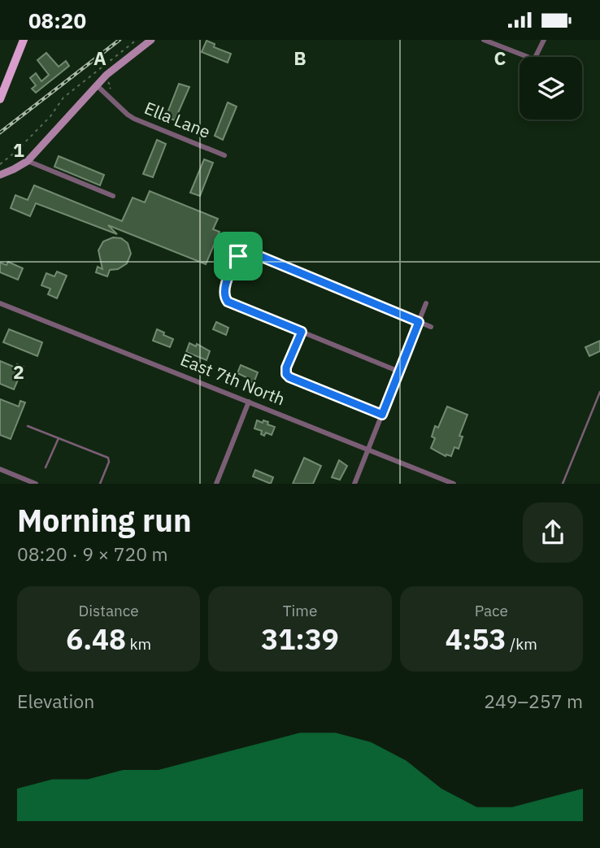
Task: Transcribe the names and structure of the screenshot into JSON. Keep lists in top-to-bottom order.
{
  "streets": {
    "street": ["Ella Lane", "East 7th North"]
  },
  "page": {
    "status": "08:20",
    "heading": ["Morning run", "08:20 · 9 × 720 m"],
    "stats": [
      ["Distance", "6.48 km"],
      ["Time", "31:39"],
      ["Pace", "4:53 /km"]
    ],
    "chart": ["Elevation", "249–257 m"]
  },
  "grid": {
    "columns": ["A", "B", "C"],
    "rows": ["1", "2"]
  }
}
